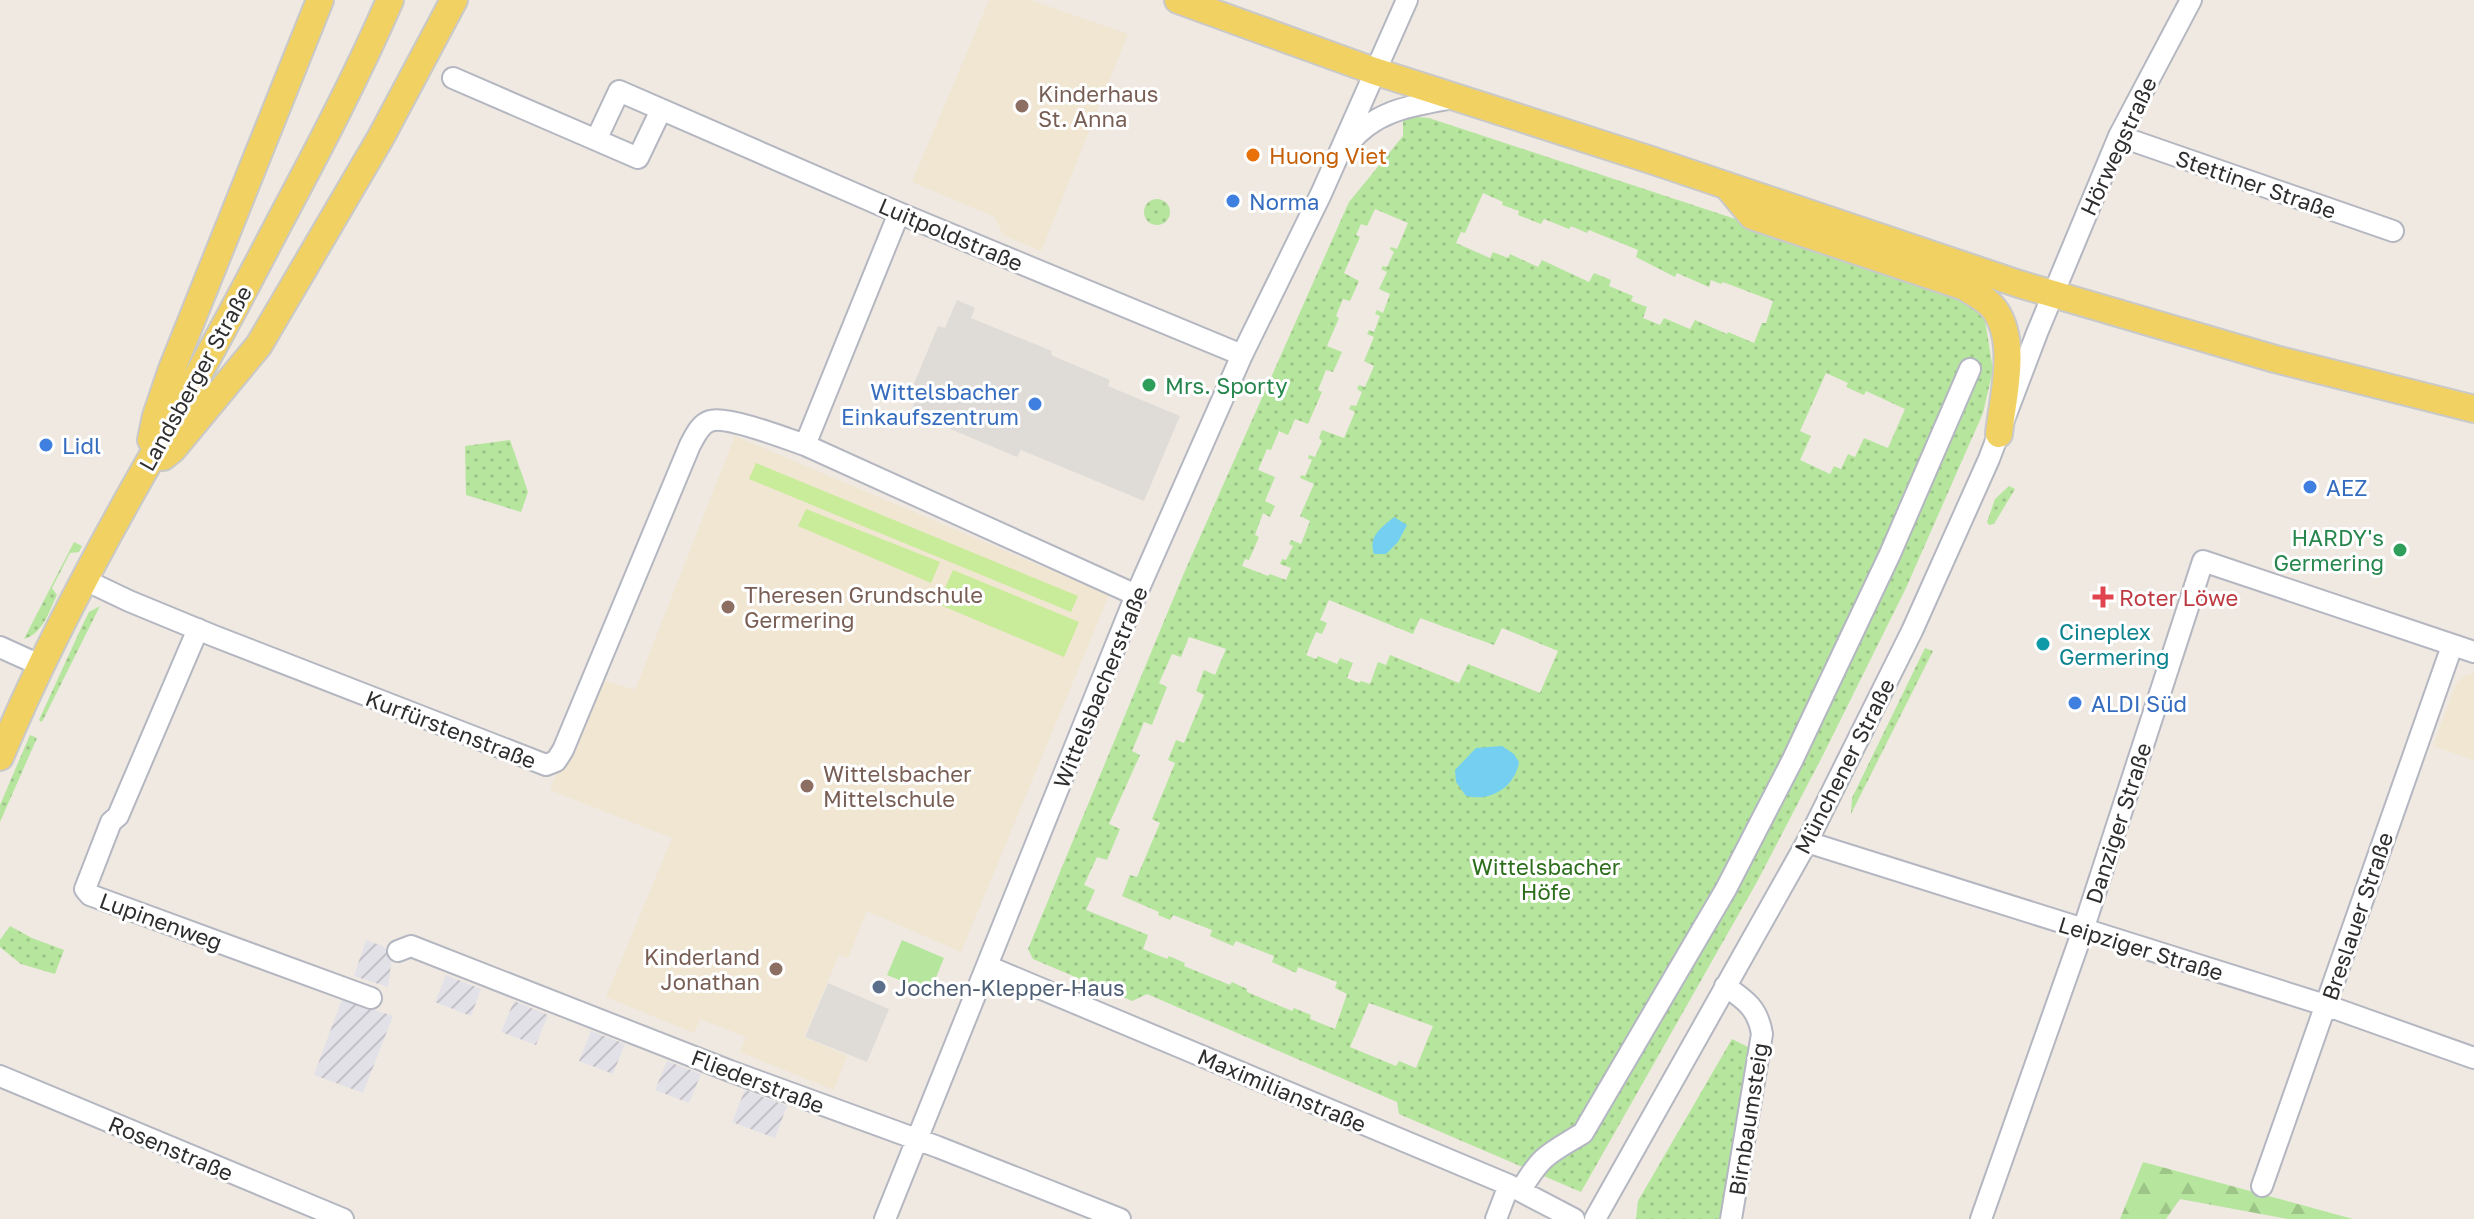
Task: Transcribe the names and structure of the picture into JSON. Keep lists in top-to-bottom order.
{
  "streets": {
    "main road": ["Landsberger Straße"],
    "street": [
      "Hörwegstraße",
      "Stettiner Straße",
      "Luitpoldstraße",
      "Wittelsbacherstraße",
      "Kurfürstenstraße",
      "Münchener Straße",
      "Danziger Straße",
      "Breslauer Straße",
      "Lupinenweg",
      "Leipziger Straße",
      "Fliederstraße",
      "Maximilianstraße",
      "Birnbaumsteig",
      "Rosenstraße"
    ]
  },
  "crossings": [
    ["Hörwegstraße", "Stettiner Straße"],
    ["Hörwegstraße", "Münchener Straße"],
    ["Luitpoldstraße", "Wittelsbacherstraße"],
    ["Landsberger Straße", "Kurfürstenstraße"],
    ["Wittelsbacherstraße", "Kurfürstenstraße"],
    ["Wittelsbacherstraße", "Fliederstraße"],
    ["Wittelsbacherstraße", "Maximilianstraße"],
    ["Kurfürstenstraße", "Lupinenweg"],
    ["Münchener Straße", "Leipziger Straße"],
    ["Münchener Straße", "Birnbaumsteig"],
    ["Danziger Straße", "Breslauer Straße"],
    ["Danziger Straße", "Leipziger Straße"],
    ["Breslauer Straße", "Leipziger Straße"]
  ],
  "parks": ["Wittelsbacher Höfe"],
  "places": {
    "other": [
      "Kinderhaus St. Anna",
      "Huong Viet",
      "Norma",
      "Mrs. Sporty",
      "Wittelsbacher Einkaufszentrum",
      "Lidl",
      "AEZ",
      "HARDY's Germering",
      "Theresen Grundschule Germering",
      "Cineplex Germering",
      "ALDI Süd",
      "Wittelsbacher Mittelschule",
      "Kinderland Jonathan",
      "Jochen-Klepper-Haus"
    ],
    "health": ["Roter Löwe"]
  }
}
